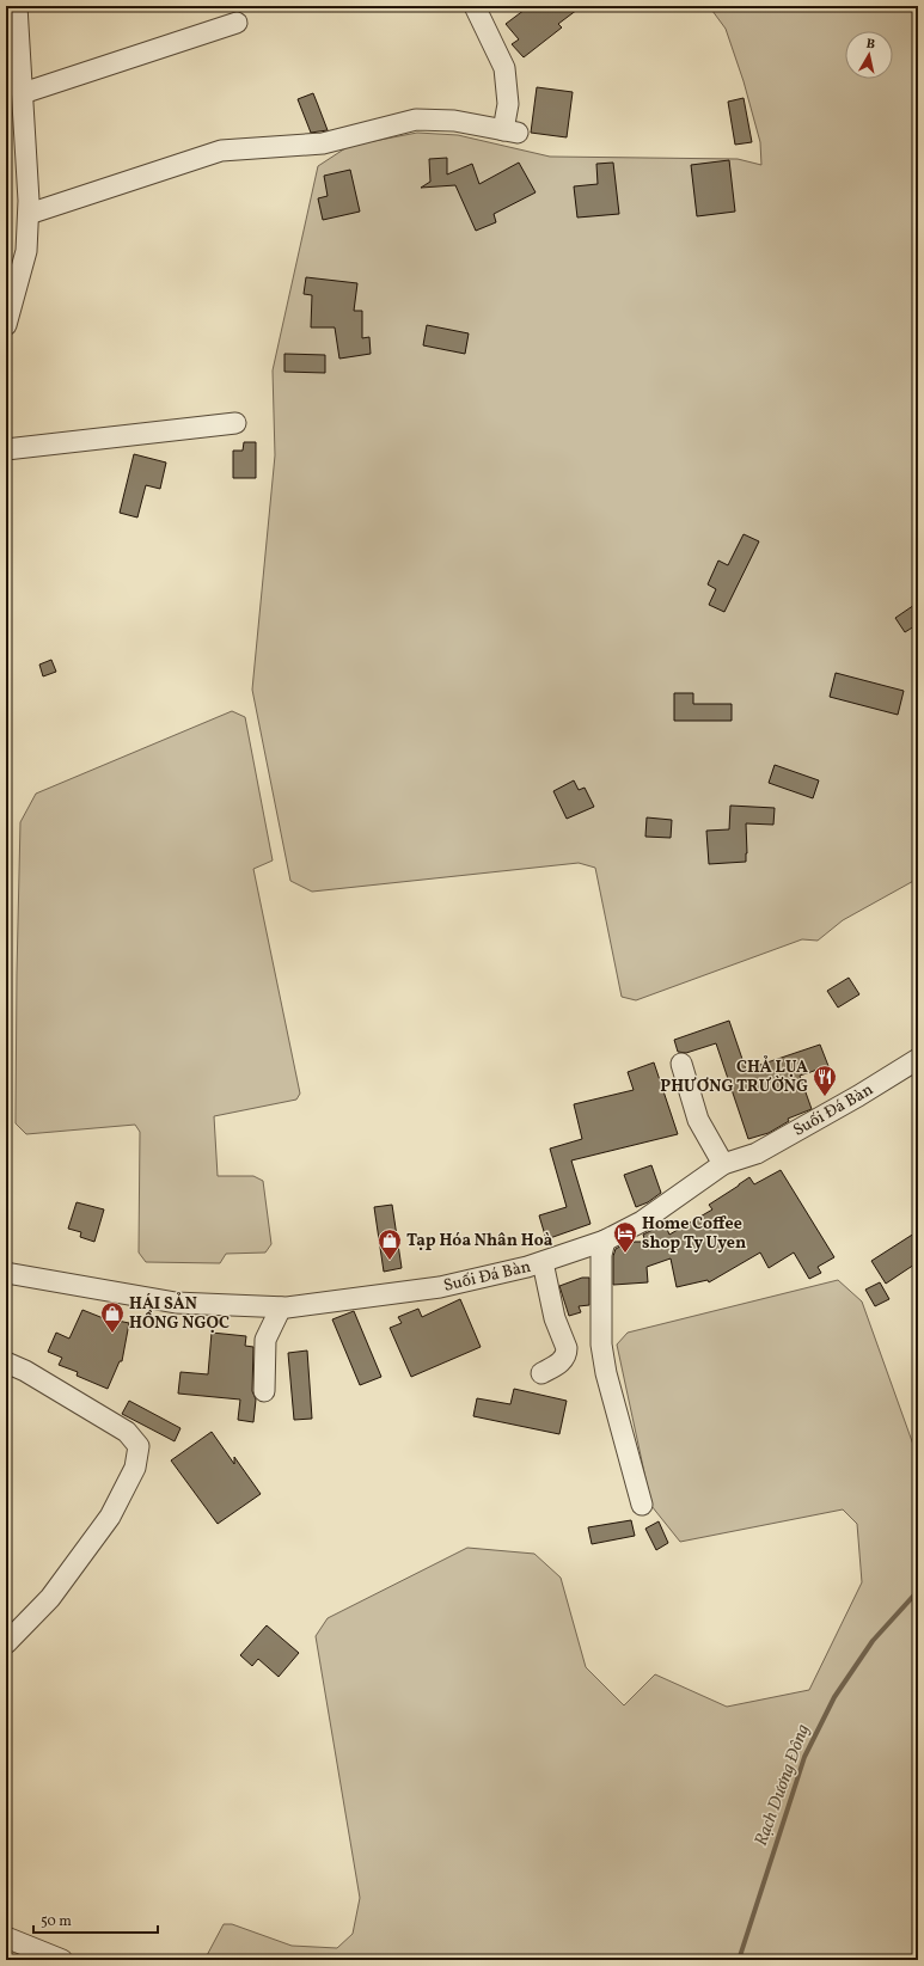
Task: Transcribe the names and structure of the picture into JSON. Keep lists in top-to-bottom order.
{
  "streets": {
    "street": ["Suối Đá Bàn"]
  },
  "water": ["Rạch Dương Đông"],
  "places": {
    "restaurant": ["CHẢ LỤA PHƯƠNG TRƯỜNG"],
    "hotel": ["Home Coffee shop Ty Uyen"],
    "shop": ["Tạp Hóa Nhân Hoà", "HÁI SẢN HỒNG NGỌC"]
  },
  "scale_bar": "50 m",
  "north": "top"
}
